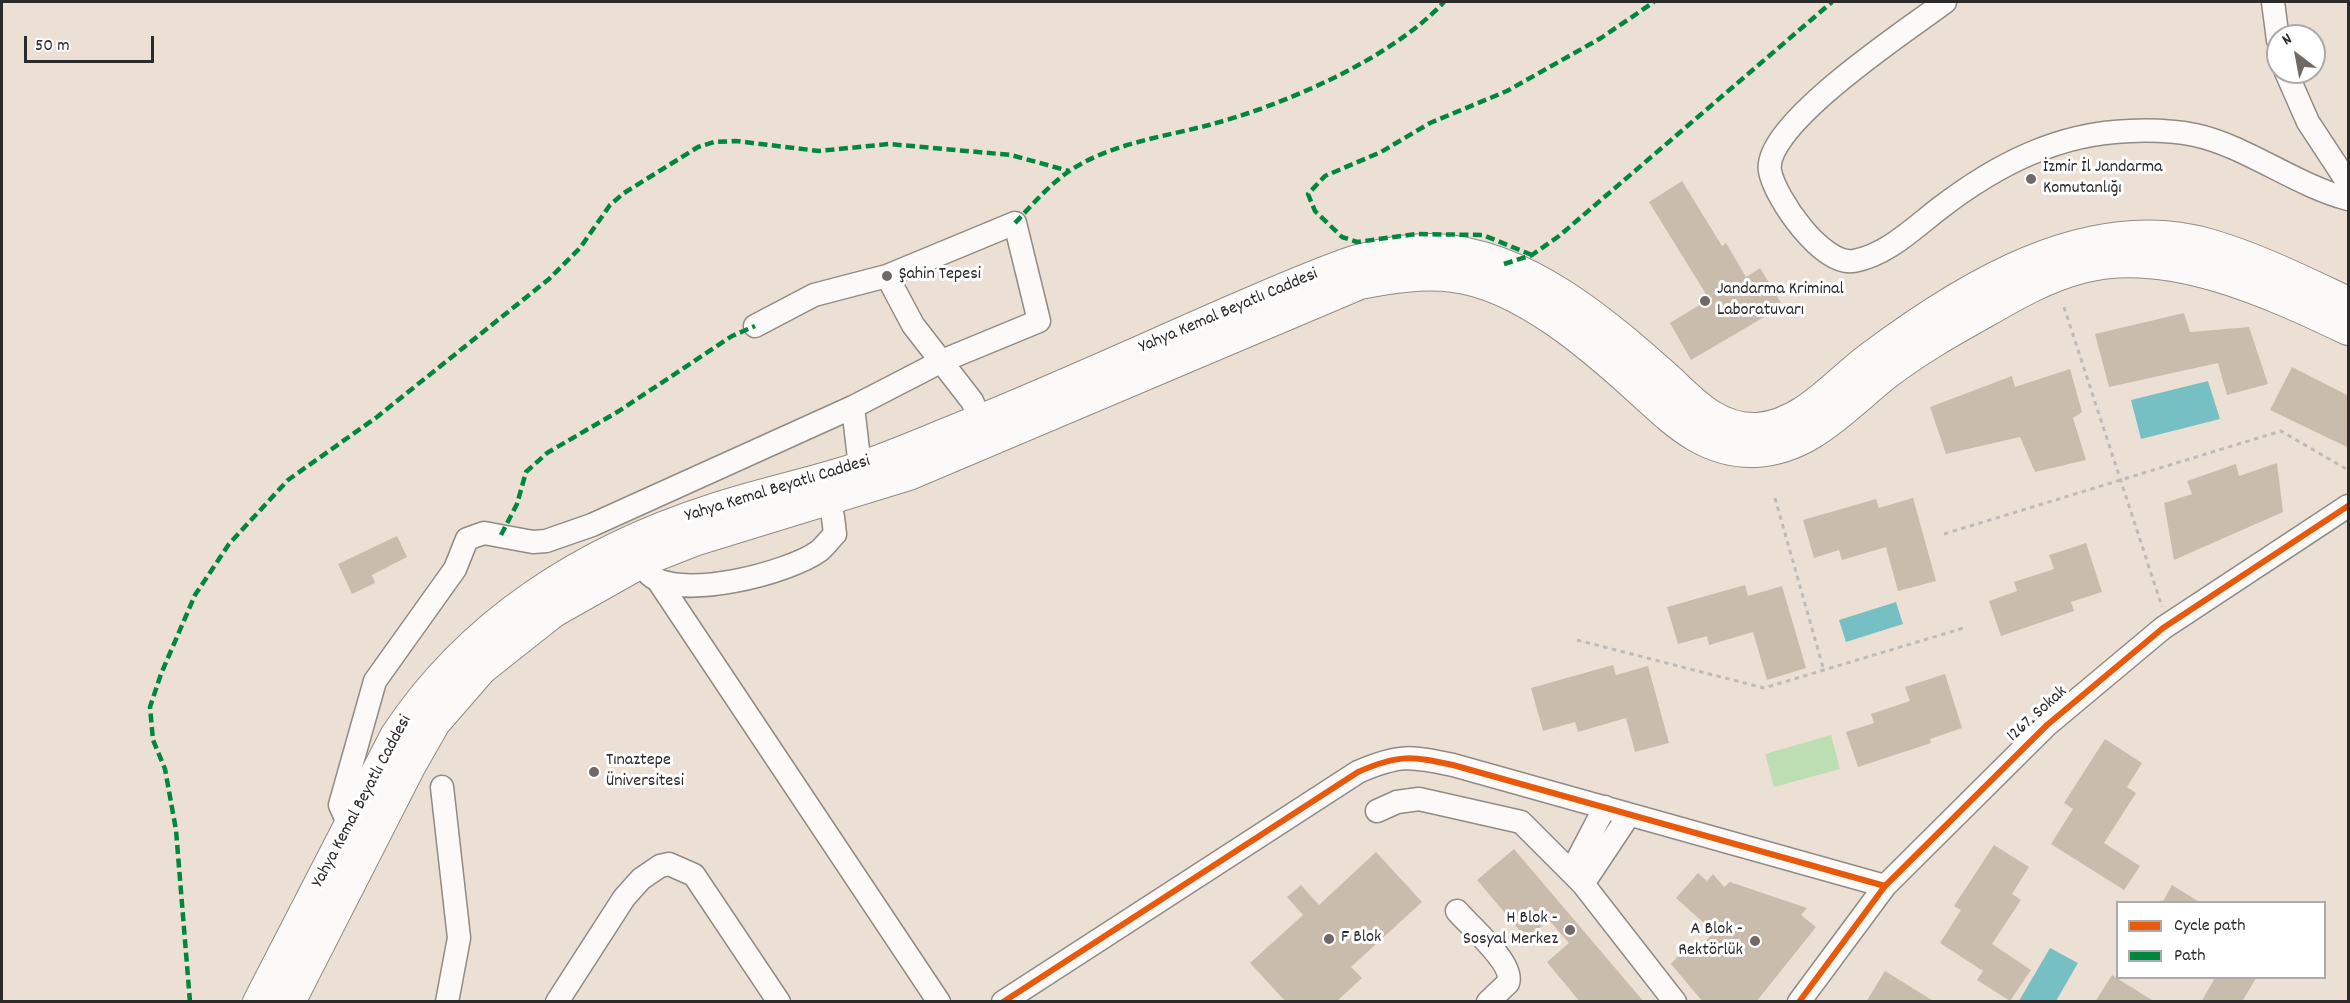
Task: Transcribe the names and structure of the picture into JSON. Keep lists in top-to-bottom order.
{
  "streets": {
    "main road": ["Yahya Kemal Beyatlı Caddesi"],
    "street": ["1267. Sokak"]
  },
  "places": [
    "İzmir İl Jandarma Komutanlığı",
    "Şahin Tepesi",
    "Jandarma Kriminal Laboratuvarı",
    "Tınaztepe Üniversitesi",
    "H Blok - Sosyal Merkez",
    "F Blok",
    "A Blok - Rektörlük"
  ],
  "legend": ["Cycle path", "Path"],
  "scale_bar": "50 m",
  "north": "top left"
}
